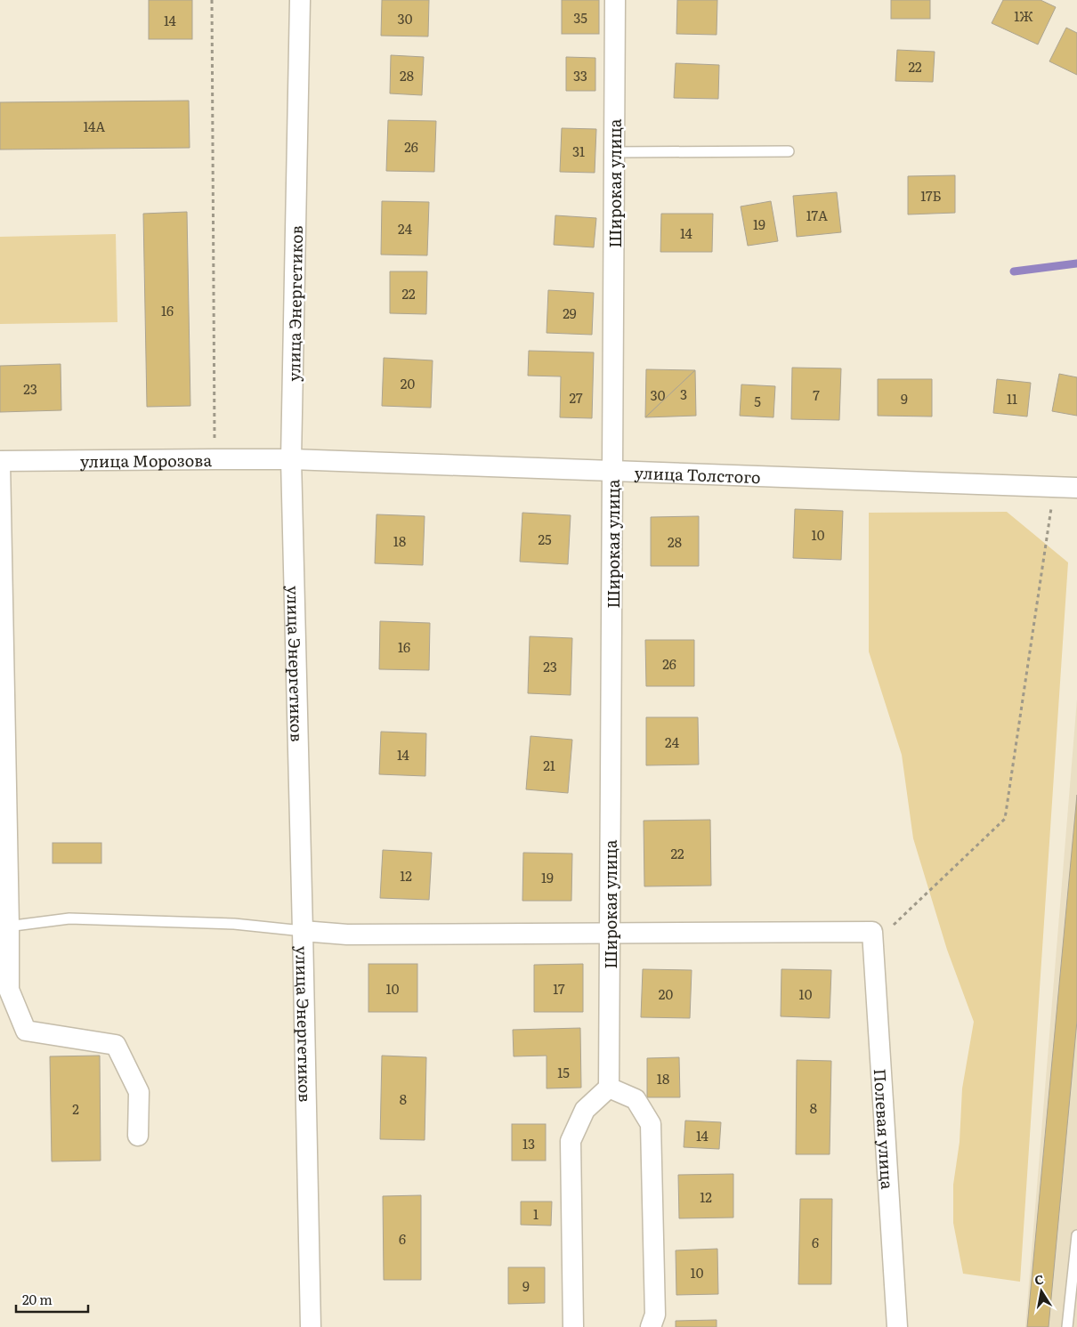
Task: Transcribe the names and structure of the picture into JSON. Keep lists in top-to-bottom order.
{
  "streets": {
    "street": [
      "Широкая улица",
      "улица Энергетиков",
      "улица Морозова",
      "улица Толстого",
      "Полевая улица"
    ]
  },
  "crossings": [
    ["Широкая улица", "улица Толстого"],
    ["улица Энергетиков", "улица Морозова"],
    ["улица Энергетиков", "улица Толстого"],
    ["улица Морозова", "улица Толстого"]
  ],
  "house_numbers": [
    "1Ж",
    "35",
    "30",
    "14",
    "22",
    "28",
    "33",
    "14А",
    "26",
    "31",
    "17Б",
    "17А",
    "19",
    "24",
    "14",
    "22",
    "16",
    "29",
    "20",
    "23",
    "3",
    "30",
    "7",
    "27",
    "9",
    "11",
    "5",
    "10",
    "25",
    "18",
    "28",
    "16",
    "26",
    "23",
    "24",
    "14",
    "21",
    "22",
    "12",
    "19",
    "10",
    "17",
    "20",
    "10",
    "15",
    "18",
    "8",
    "8",
    "2",
    "14",
    "13",
    "12",
    "1",
    "6",
    "6",
    "10",
    "9"
  ],
  "scale_bar": "20 m",
  "north": "top"
}
